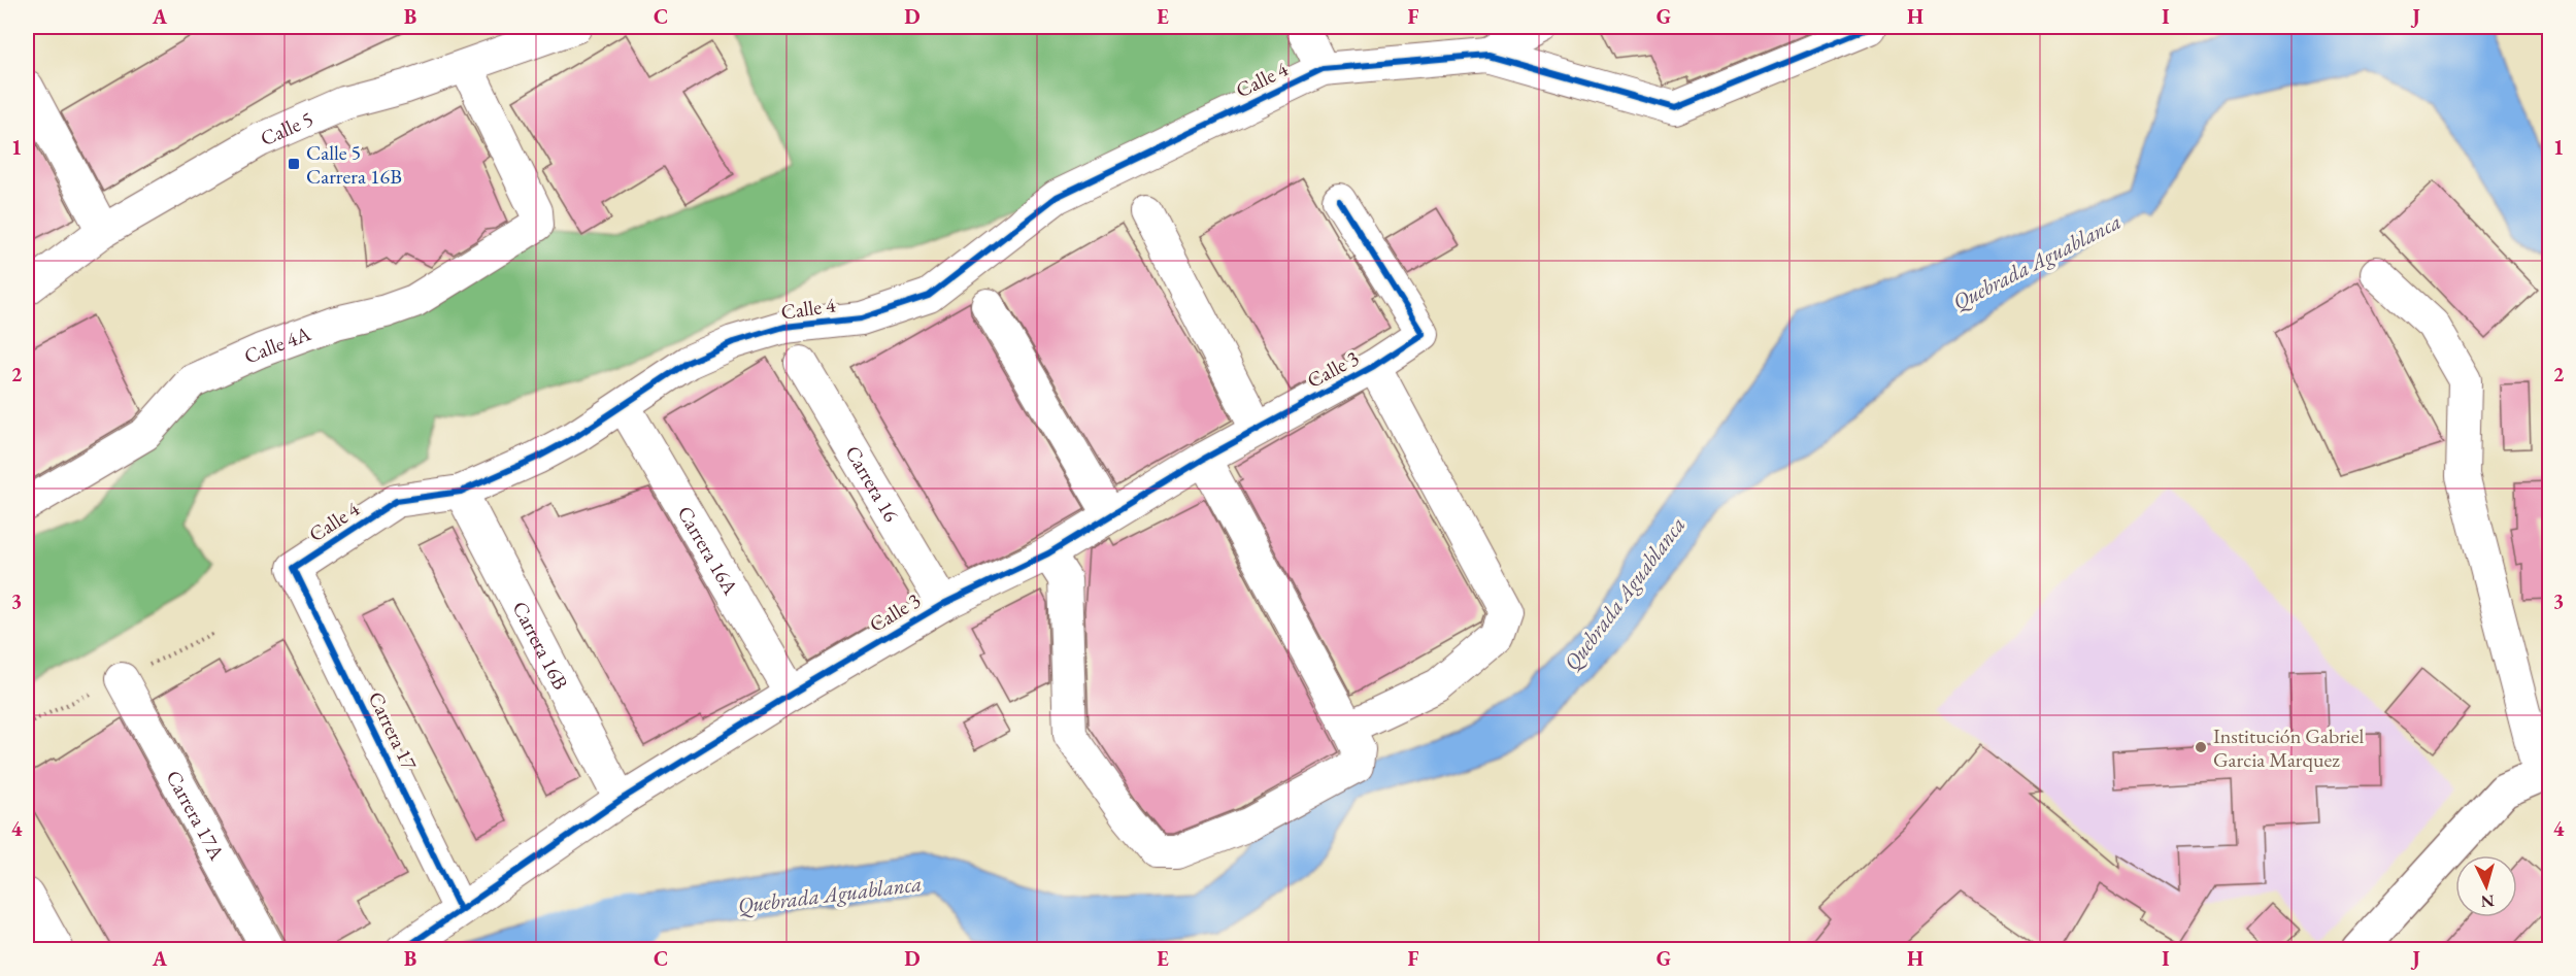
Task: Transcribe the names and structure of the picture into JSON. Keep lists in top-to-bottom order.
{
  "streets": {
    "street": [
      "Calle 4",
      "Calle 5",
      "Calle 4A",
      "Calle 3",
      "Carrera 16",
      "Carrera 16A",
      "Carrera 16B",
      "Carrera 17",
      "Carrera 17A"
    ]
  },
  "crossings": [
    ["Calle 4", "Carrera 16A"],
    ["Calle 4", "Carrera 16B"],
    ["Calle 4", "Carrera 17"],
    ["Calle 5", "Calle 4A"],
    ["Calle 3", "Carrera 16"],
    ["Calle 3", "Carrera 16A"],
    ["Calle 3", "Carrera 16B"],
    ["Calle 3", "Carrera 17"]
  ],
  "water": ["Quebrada Aguablanca"],
  "places": {
    "transit": ["Calle 5 Carrera 16B"],
    "other": ["Institución Gabriel Garcia Marquez"]
  },
  "north": "bottom",
  "grid": {
    "columns": [
      "A",
      "B",
      "C",
      "D",
      "E",
      "F",
      "G",
      "H",
      "I",
      "J"
    ],
    "rows": [
      "1",
      "2",
      "3",
      "4"
    ]
  }
}
